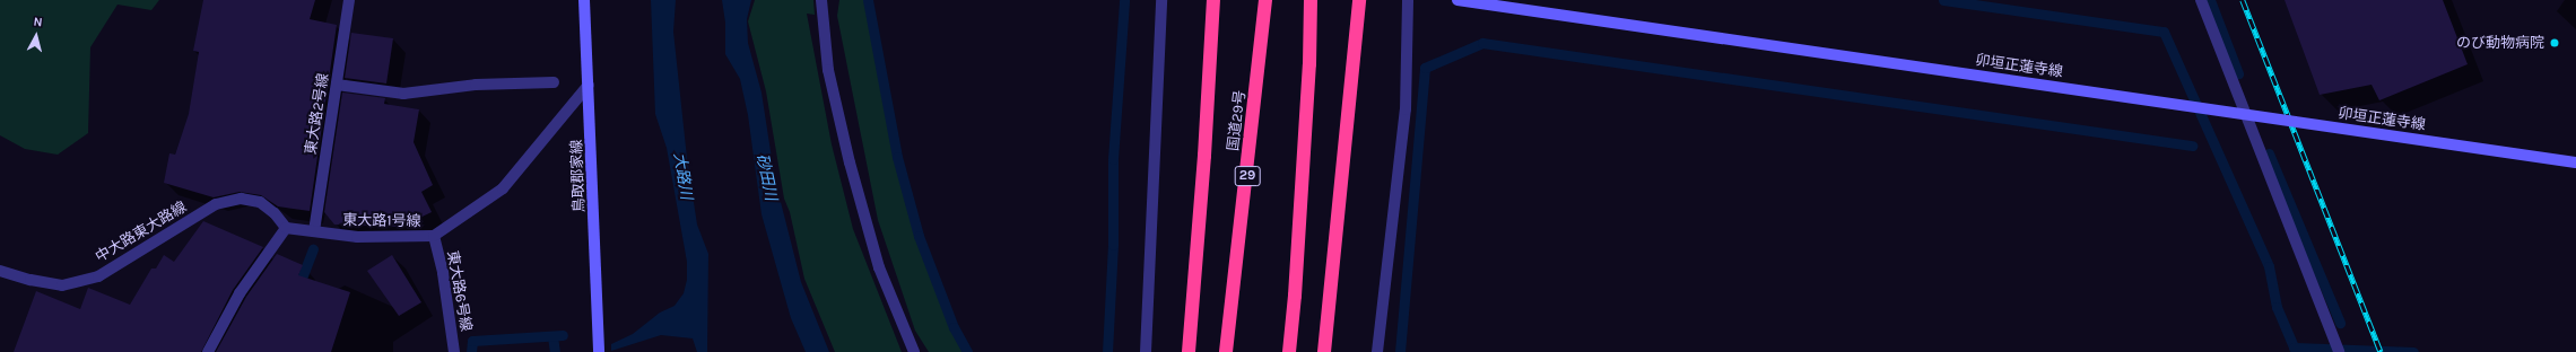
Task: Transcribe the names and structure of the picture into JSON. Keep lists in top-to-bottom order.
{
  "streets": {
    "highway": ["国道29号", "29"],
    "main road": ["卯垣正蓮寺線", "鳥取郡家線"],
    "street": [
      "東大路2号線",
      "東大路1号線",
      "中大路東大路線",
      "東大路6号線"
    ]
  },
  "crossings": [
    ["東大路2号線", "東大路1号線"],
    ["鳥取郡家線", "東大路1号線"],
    ["東大路1号線", "中大路東大路線"],
    ["東大路1号線", "東大路6号線"]
  ],
  "water": ["大路川", "砂田川"],
  "places": ["のび動物病院"],
  "north": "top"
}
